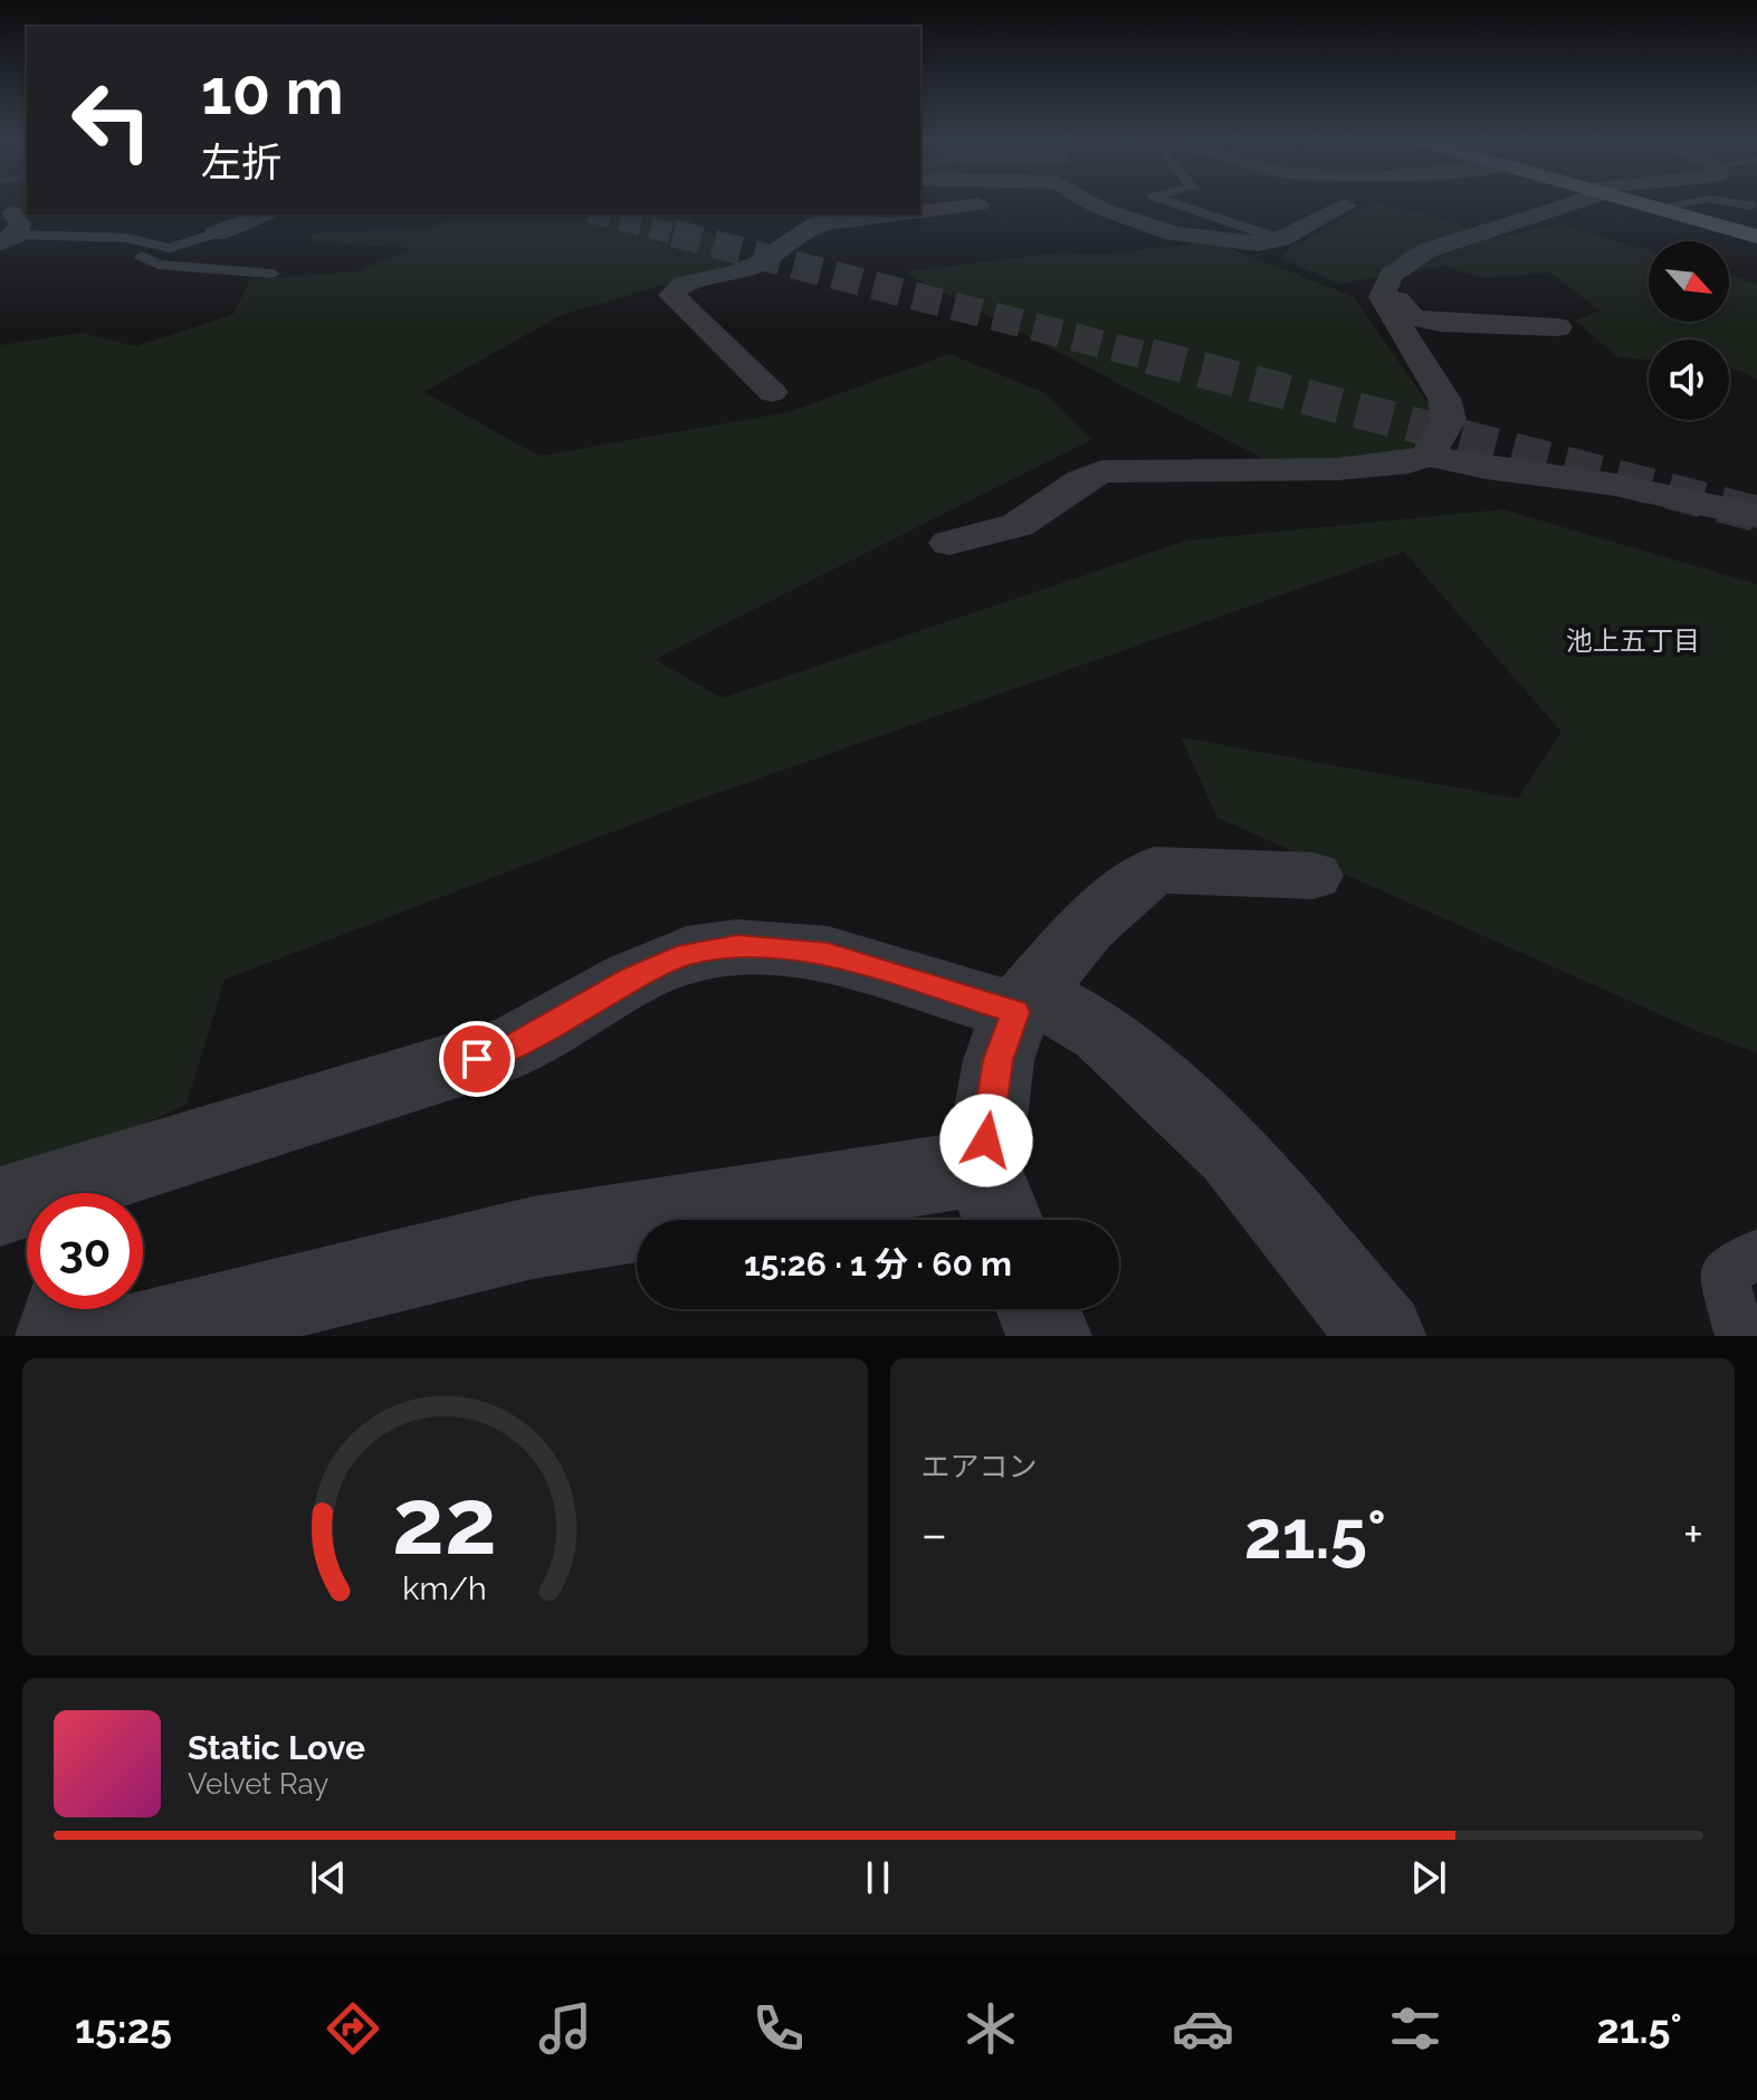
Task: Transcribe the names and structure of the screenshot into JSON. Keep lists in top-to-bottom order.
{
  "districts": ["池上五丁目"],
  "north": "bottom right",
  "page": {
    "turn": ["10 m", "左折"],
    "limit": "30",
    "trip": "15:26 · 1 分 · 60 m",
    "tile": "エアコン",
    "heat": ["−", "21.5°", "+"],
    "song": ["Static Love", "Velvet Ray"],
    "tabs": ["15:25", "21.5°"],
    "gauge": ["22", "km/h"]
  }
}
